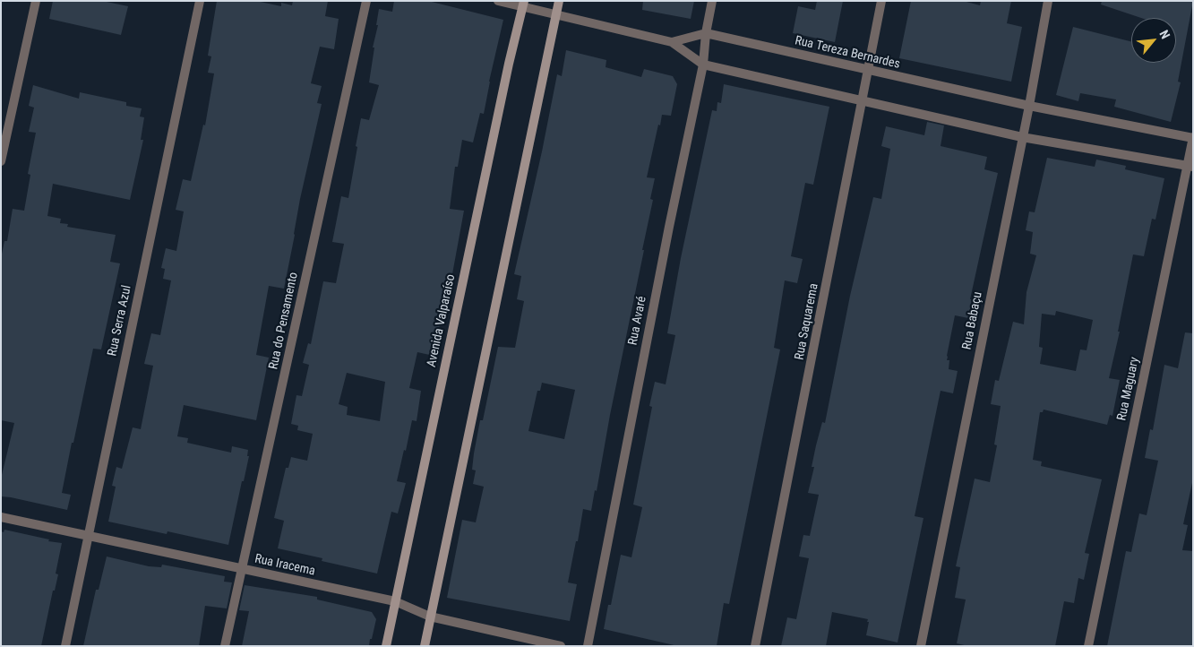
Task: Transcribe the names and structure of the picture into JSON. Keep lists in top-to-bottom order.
{
  "streets": {
    "main road": ["Avenida Valparaíso"],
    "street": [
      "Rua Tereza Bernardes",
      "Rua Serra Azul",
      "Rua do Pensamento",
      "Rua Avaré",
      "Rua Babaçu",
      "Rua Saquarema",
      "Rua Maguary",
      "Rua Iracema"
    ]
  },
  "crossings": [
    ["Rua Tereza Bernardes", "Avenida Valparaíso"],
    ["Rua Tereza Bernardes", "Rua Avaré"],
    ["Rua Tereza Bernardes", "Rua Babaçu"],
    ["Rua Tereza Bernardes", "Rua Saquarema"],
    ["Rua Tereza Bernardes", "Rua Maguary"],
    ["Rua Serra Azul", "Rua Iracema"],
    ["Rua do Pensamento", "Rua Iracema"],
    ["Avenida Valparaíso", "Rua Iracema"]
  ],
  "north": "top right"
}
